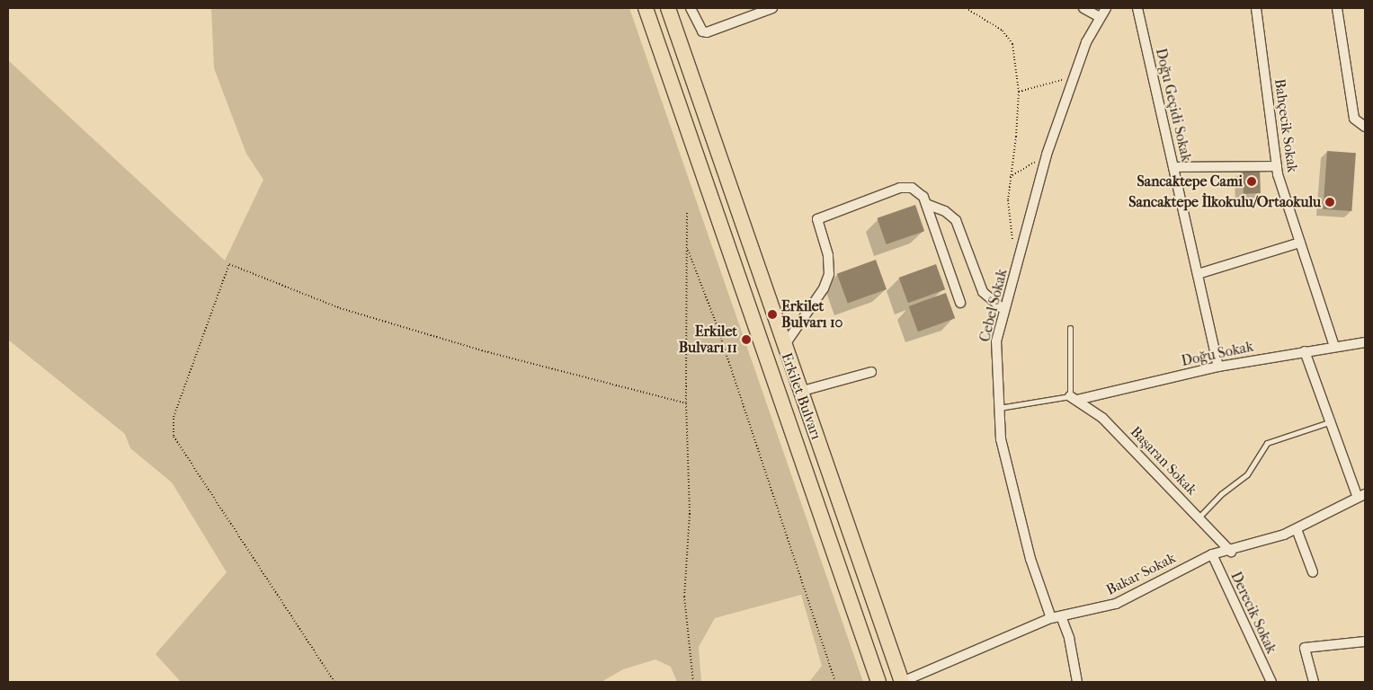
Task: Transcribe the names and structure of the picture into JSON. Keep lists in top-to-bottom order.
{
  "streets": {
    "main road": ["Erkilet Bulvarı"],
    "street": [
      "Doğu Geçidi Sokak",
      "Bahçecik Sokak",
      "Cebel Sokak",
      "Doğu Sokak",
      "Başaran Sokak",
      "Bakar Sokak",
      "Derecik Sokak"
    ]
  },
  "crossings": [
    ["Doğu Geçidi Sokak", "Doğu Sokak"],
    ["Bahçecik Sokak", "Doğu Sokak"],
    ["Cebel Sokak", "Bakar Sokak"],
    ["Doğu Sokak", "Başaran Sokak"],
    ["Erkilet Bulvarı", "Bakar Sokak"],
    ["Başaran Sokak", "Bakar Sokak"],
    ["Bakar Sokak", "Derecik Sokak"]
  ],
  "places": [
    "Sancaktepe Cami",
    "Sancaktepe İlkokulu/Ortaokulu",
    "Erkilet Bulvarı 10",
    "Erkilet Bulvarı 11"
  ]
}
